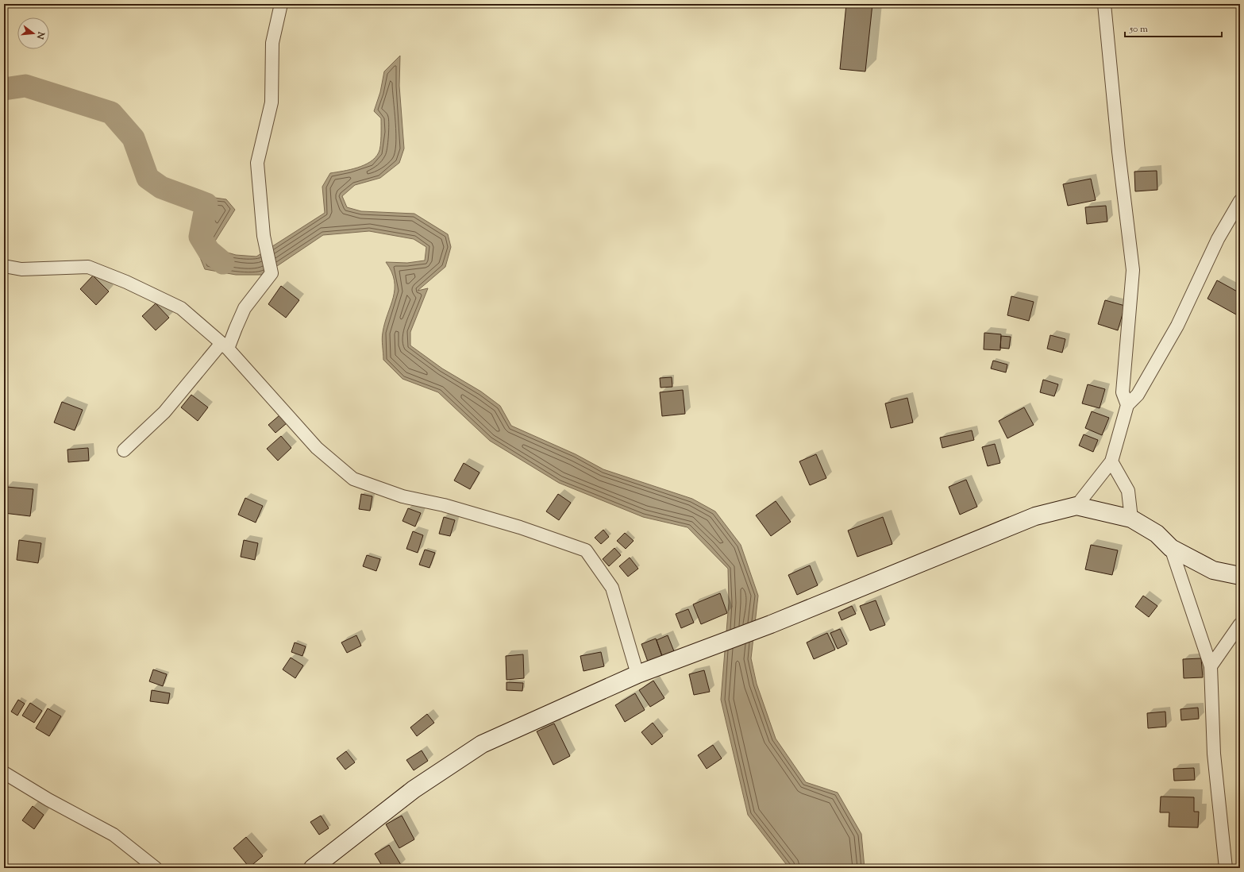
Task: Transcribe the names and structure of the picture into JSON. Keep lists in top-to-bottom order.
{
  "scale_bar": "50 m",
  "north": "right"
}
